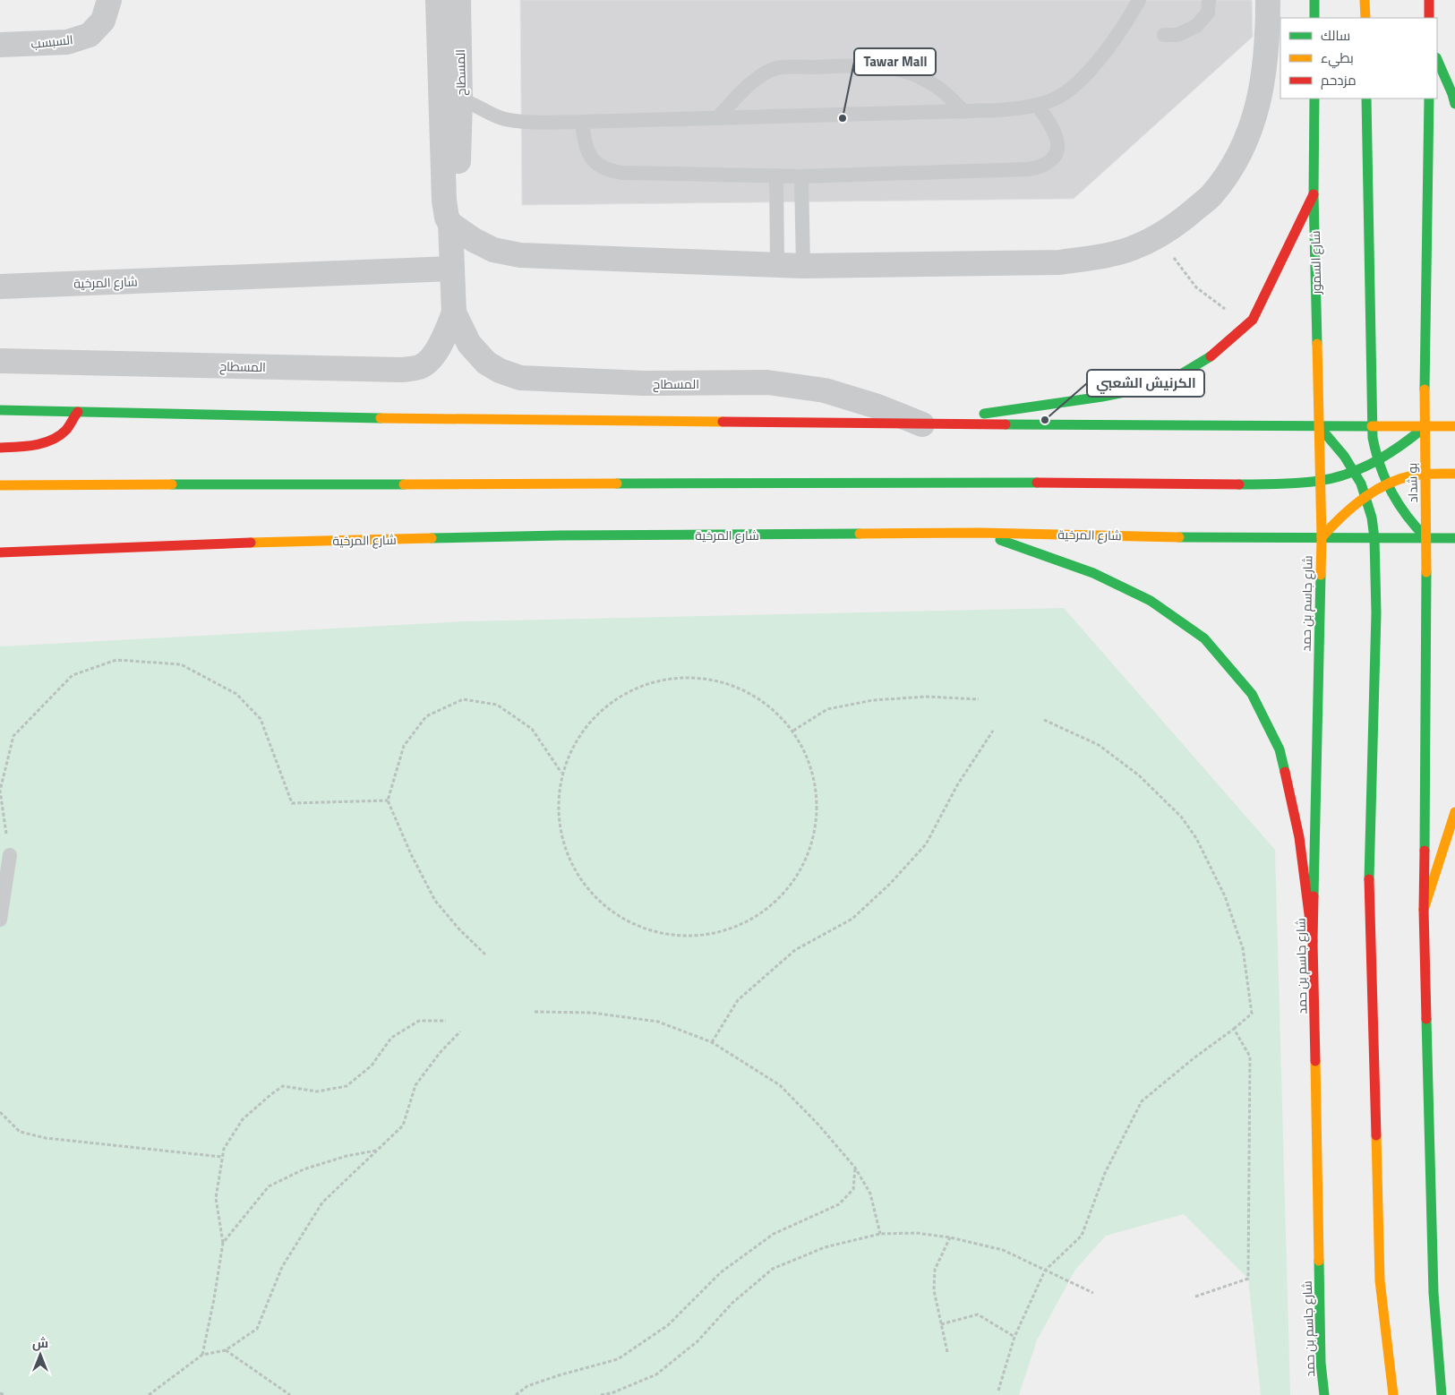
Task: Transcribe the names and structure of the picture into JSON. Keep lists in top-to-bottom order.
{
  "streets": {
    "main road": [
      "شارع السمور",
      "شارع المرخية",
      "بو شداد",
      "شارع جاسم بن حمد"
    ],
    "street": ["السبسب", "المسطاح"]
  },
  "crossings": [
    ["المسطاح", "شارع المرخية"],
    ["شارع المرخية", "بو شداد"],
    ["شارع المرخية", "شارع جاسم بن حمد"]
  ],
  "places": ["Tawar Mall", "الكرنيش الشعبي"],
  "legend": ["سالك", "بطيء", "مزدحم"],
  "north": "top"
}
